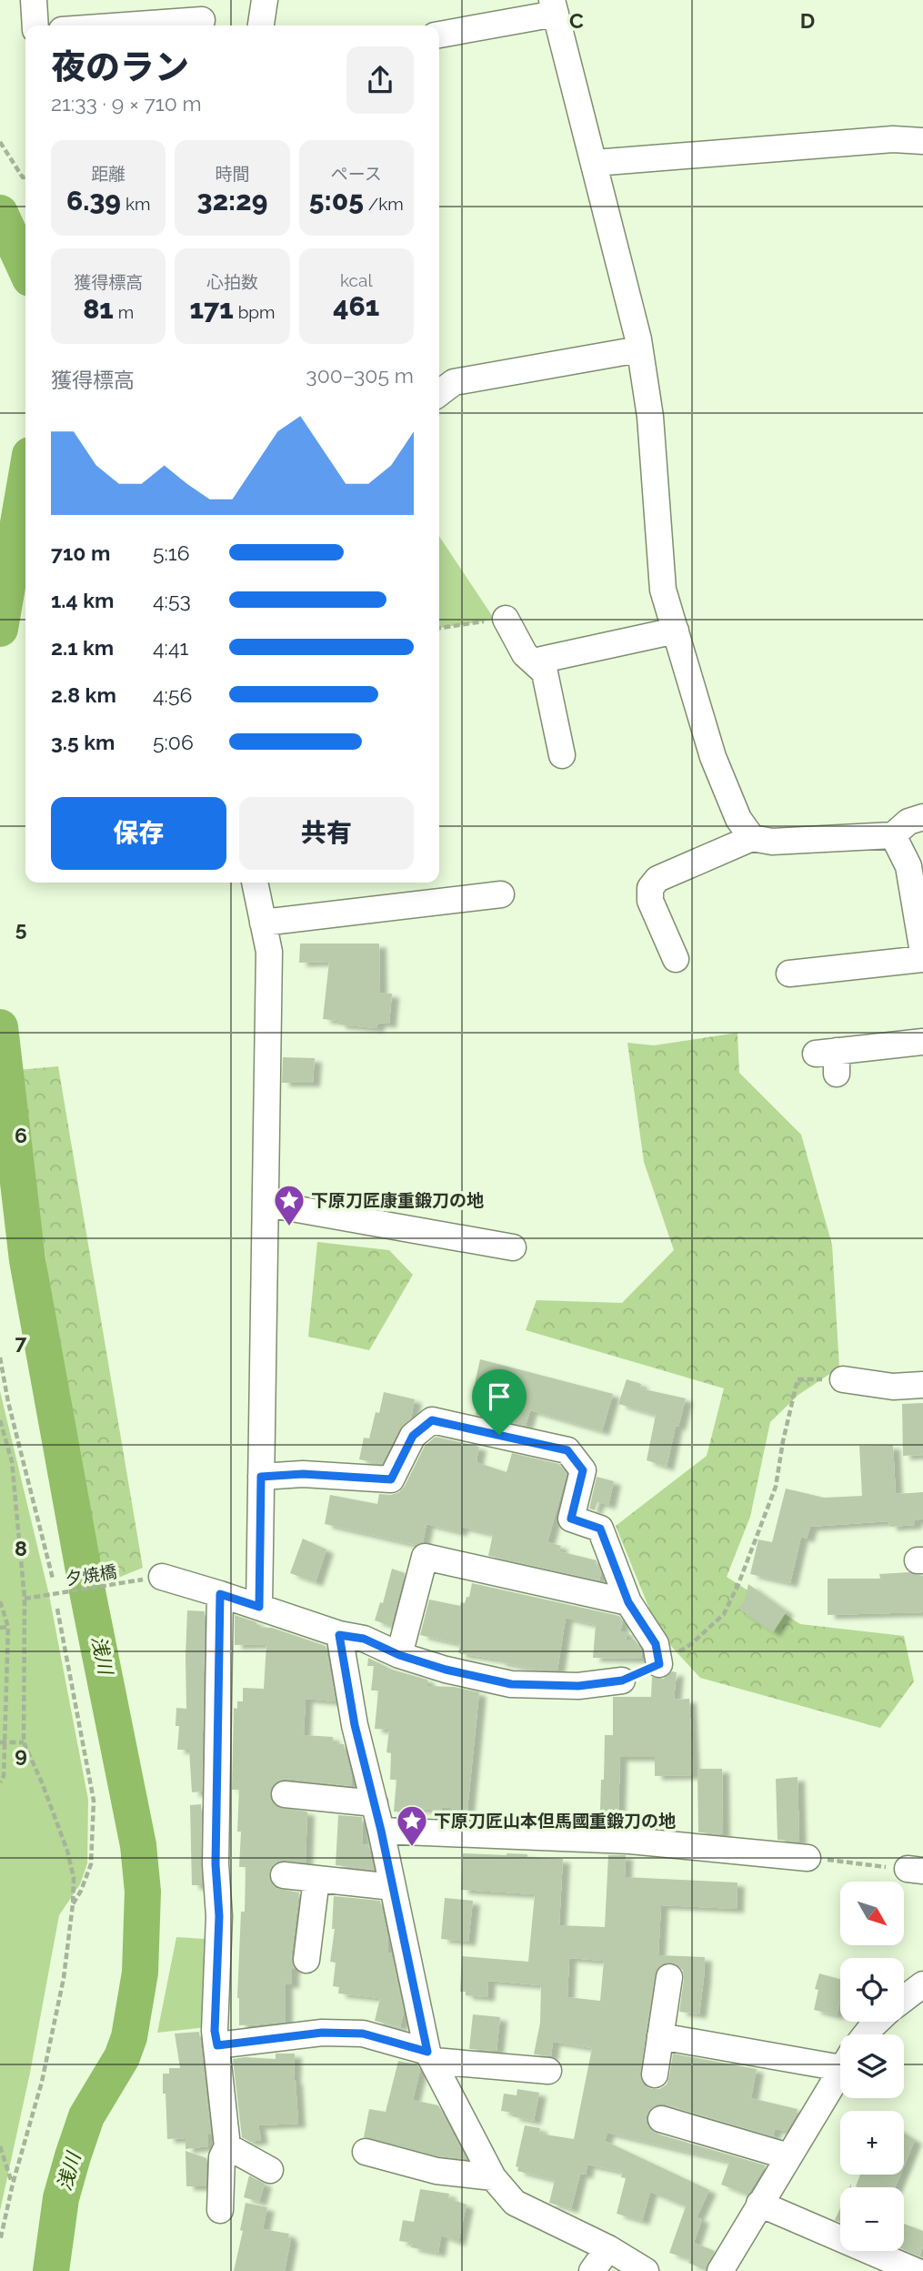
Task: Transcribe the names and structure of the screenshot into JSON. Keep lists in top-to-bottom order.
{
  "streets": {
    "path": ["夕焼橋"]
  },
  "water": ["浅川"],
  "places": {
    "place": ["下原刀匠康重鍛刀の地", "下原刀匠山本但馬國重鍛刀の地"]
  },
  "north": "bottom right",
  "page": {
    "heading": ["夜のラン", "21:33 · 9 × 710 m"],
    "stats": [
      ["距離", "6.39 km"],
      ["時間", "32:29"],
      ["ペース", "5:05 /km"],
      ["獲得標高", "81 m"],
      ["心拍数", "171 bpm"],
      ["kcal", "461"]
    ],
    "chart": ["獲得標高", "300–305 m"],
    "list": [
      {
        "name": "710 m",
        "note": "5:16"
      },
      {
        "name": "1.4 km",
        "note": "4:53"
      },
      {
        "name": "2.1 km",
        "note": "4:41"
      },
      {
        "name": "2.8 km",
        "note": "4:56"
      },
      {
        "name": "3.5 km",
        "note": "5:06"
      }
    ],
    "buttons": ["保存", "共有"],
    "map_buttons": ["+", "−"]
  },
  "grid": {
    "columns": ["C", "D"],
    "rows": [
      "5",
      "6",
      "7",
      "8",
      "9"
    ]
  }
}
